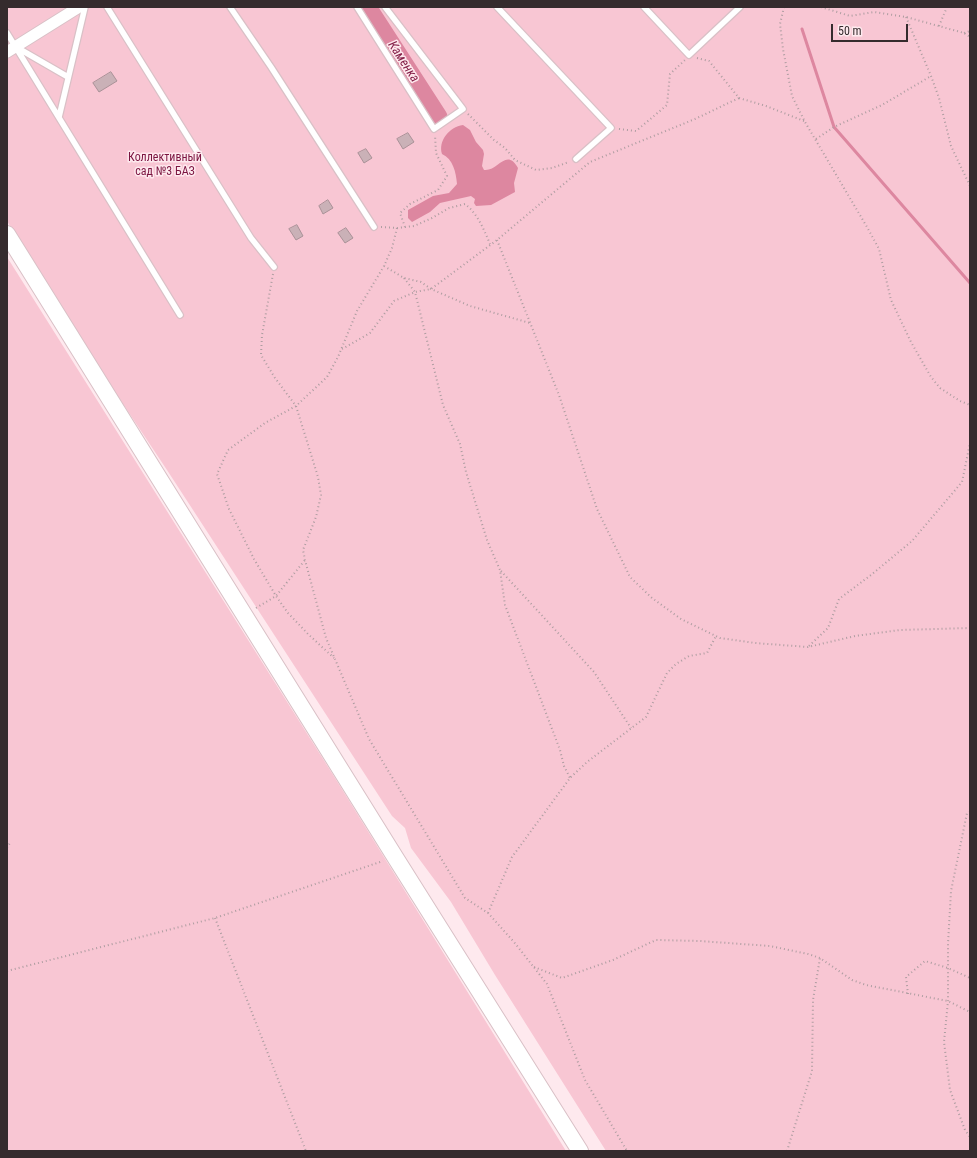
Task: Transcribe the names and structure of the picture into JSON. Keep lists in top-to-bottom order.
{
  "water": ["Каменка"],
  "parks": ["Коллективный сад №3 БАЗ"],
  "scale_bar": "50 m"
}
